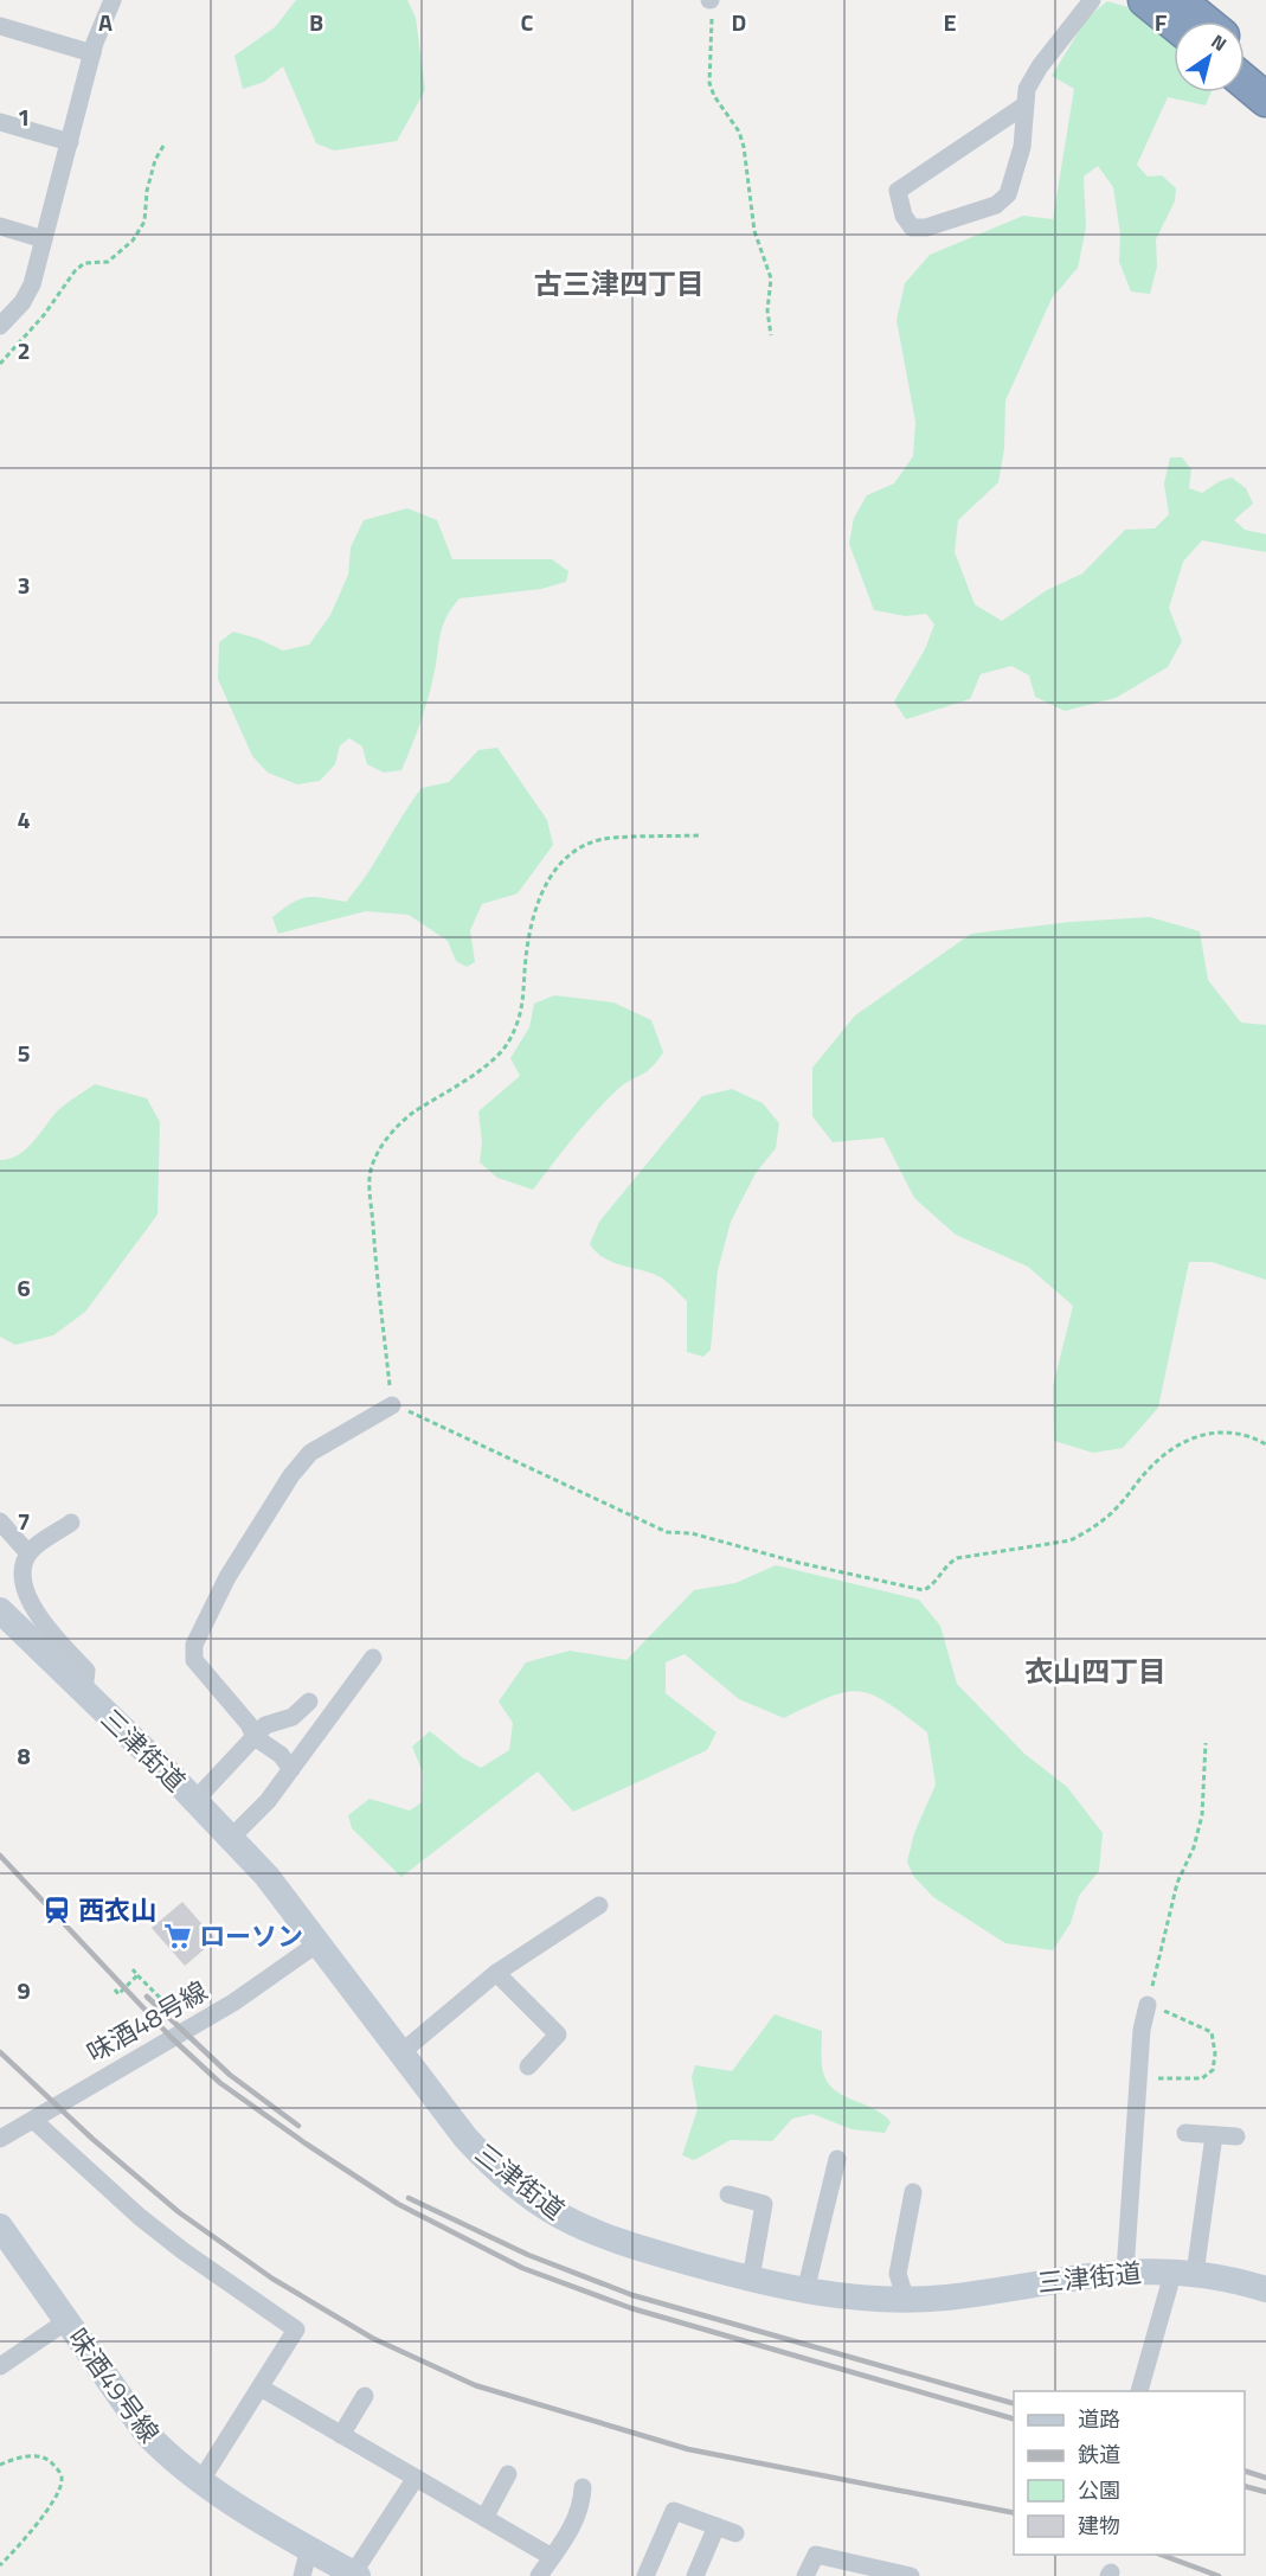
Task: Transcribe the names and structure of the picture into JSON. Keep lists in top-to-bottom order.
{
  "streets": {
    "street": ["三津街道", "味酒48号線", "味酒49号線"]
  },
  "crossings": [
    ["三津街道", "味酒48号線"]
  ],
  "districts": ["古三津四丁目", "衣山四丁目"],
  "places": {
    "station": ["西衣山"],
    "supermarket": ["ローソン"]
  },
  "legend": [
    "道路",
    "鉄道",
    "公園",
    "建物"
  ],
  "north": "top right",
  "grid": {
    "columns": [
      "A",
      "B",
      "C",
      "D",
      "E",
      "F"
    ],
    "rows": [
      "1",
      "2",
      "3",
      "4",
      "5",
      "6",
      "7",
      "8",
      "9"
    ]
  }
}
